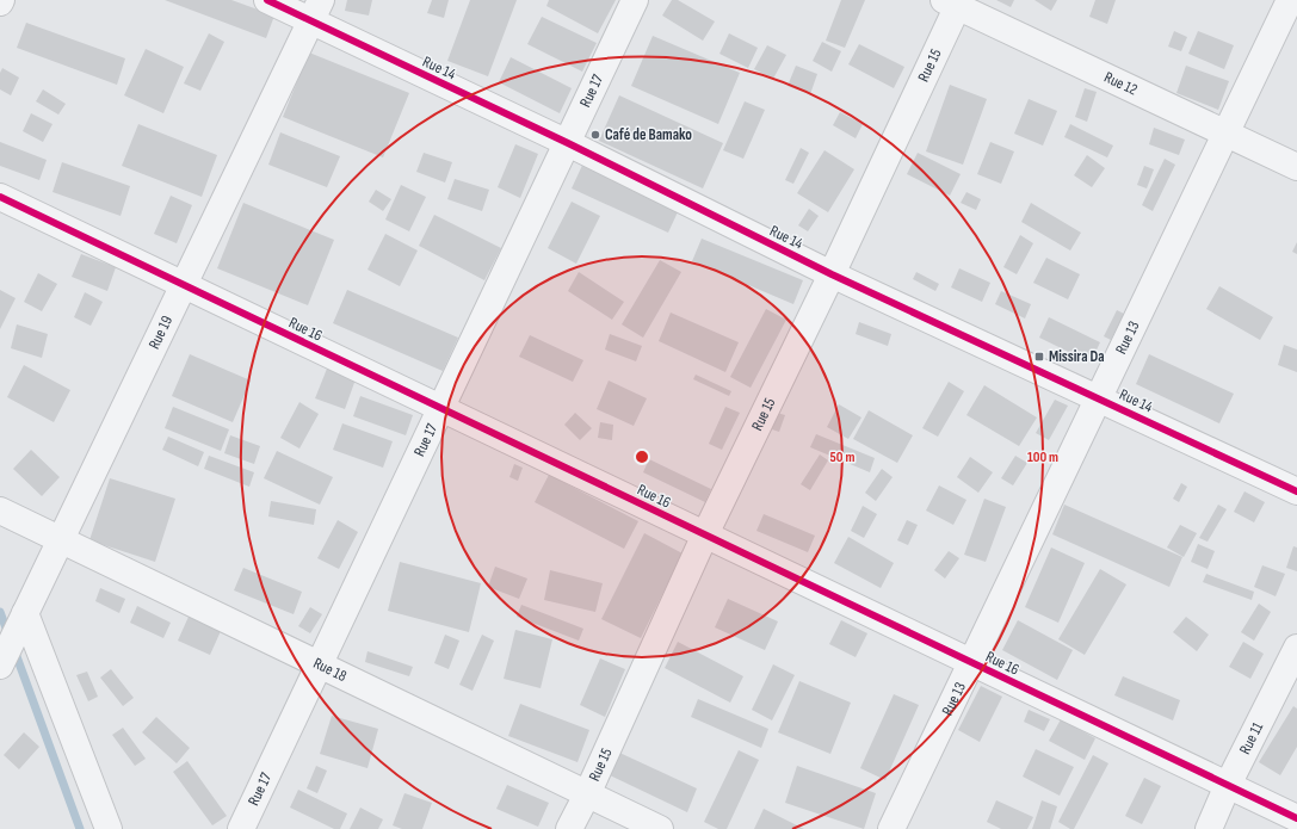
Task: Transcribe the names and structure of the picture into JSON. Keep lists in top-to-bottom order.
{
  "streets": {
    "street": [
      "Rue 15",
      "Rue 14",
      "Rue 12",
      "Rue 17",
      "Rue 16",
      "Rue 19",
      "Rue 13",
      "Rue 18",
      "Rue 11"
    ]
  },
  "crossings": [
    ["Rue 15", "Rue 14"],
    ["Rue 15", "Rue 12"],
    ["Rue 15", "Rue 16"],
    ["Rue 15", "Rue 18"],
    ["Rue 14", "Rue 17"],
    ["Rue 14", "Rue 19"],
    ["Rue 14", "Rue 13"],
    ["Rue 12", "Rue 13"],
    ["Rue 17", "Rue 16"],
    ["Rue 17", "Rue 18"],
    ["Rue 16", "Rue 19"],
    ["Rue 16", "Rue 13"],
    ["Rue 16", "Rue 11"],
    ["Rue 19", "Rue 18"]
  ],
  "places": {
    "other": ["Café de Bamako"],
    "transit": ["Missira Da"]
  },
  "rings": ["50 m", "100 m"]
}
